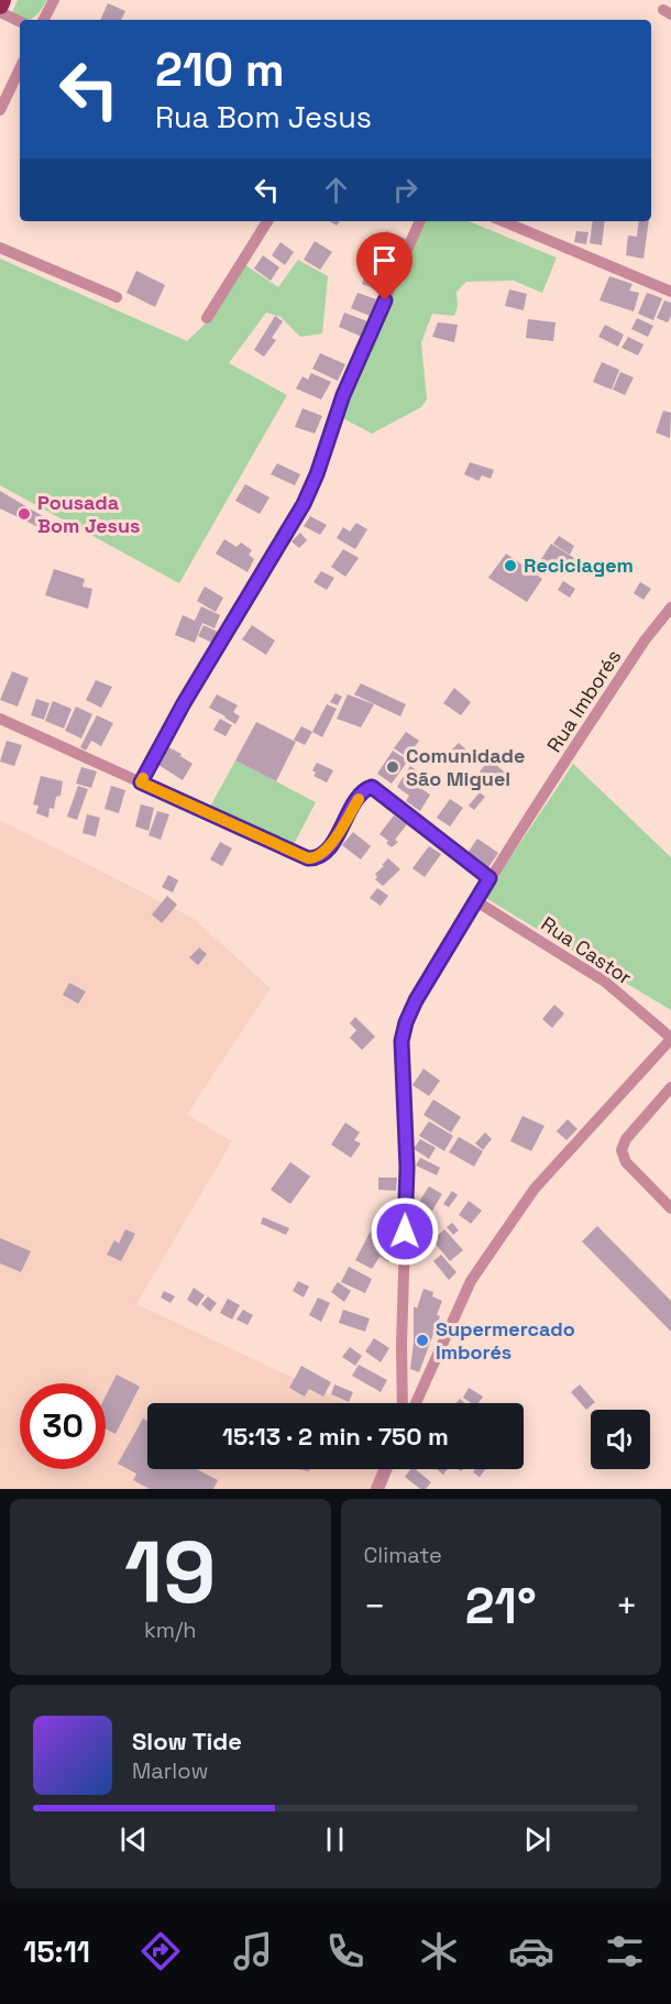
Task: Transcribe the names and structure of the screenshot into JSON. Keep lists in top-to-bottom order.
{
  "streets": {
    "street": ["Rua Imborés", "Rua Castor"]
  },
  "crossings": [
    ["Rua Imborés", "Rua Castor"]
  ],
  "places": [
    "Pousada Bom Jesus",
    "Reciclagem",
    "Comunidade São Miguel",
    "Supermercado Imborés"
  ],
  "page": {
    "turn": ["210 m", "Rua Bom Jesus"],
    "limit": "30",
    "trip": "15:13 · 2 min · 750 m",
    "tile": [
      ["19", "km/h"],
      "Climate"
    ],
    "heat": ["−", "21°", "+"],
    "song": ["Slow Tide", "Marlow"],
    "tabs": "15:11"
  }
}
